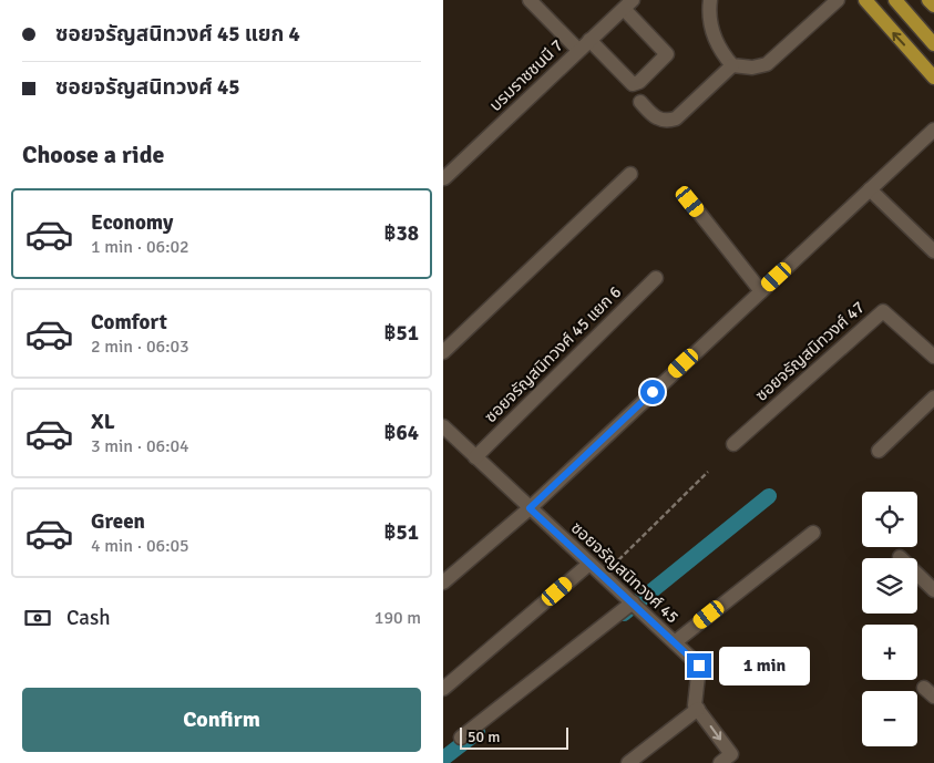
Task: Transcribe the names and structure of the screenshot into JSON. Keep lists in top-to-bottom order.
{
  "streets": {
    "street": [
      "บรมราชชนนี 7",
      "ซอยจรัญสนิทวงศ์ 47",
      "ซอยจรัญสนิทวงศ์ 45 แยก 6",
      "ซอยจรัญสนิทวงศ์ 45"
    ]
  },
  "crossings": [
    ["ซอยจรัญสนิทวงศ์ 45 แยก 6", "ซอยจรัญสนิทวงศ์ 45"]
  ],
  "scale_bar": "50 m",
  "page": {
    "banner": ["ซอยจรัญสนิทวงศ์ 45 แยก 4", "ซอยจรัญสนิทวงศ์ 45"],
    "heading": "Choose a ride",
    "list": [
      {
        "name": "Economy",
        "note": "1 min · 06:02",
        "value": "฿38"
      },
      {
        "name": "Comfort",
        "note": "2 min · 06:03",
        "value": "฿51"
      },
      {
        "name": "XL",
        "note": "3 min · 06:04",
        "value": "฿64"
      },
      {
        "name": "Green",
        "note": "4 min · 06:05",
        "value": "฿51"
      }
    ],
    "map_buttons": ["+", "−"],
    "pay": ["Cash", "190 m"],
    "bubble": "1 min",
    "buttons": "Confirm",
    "scale": "50 m"
  }
}
